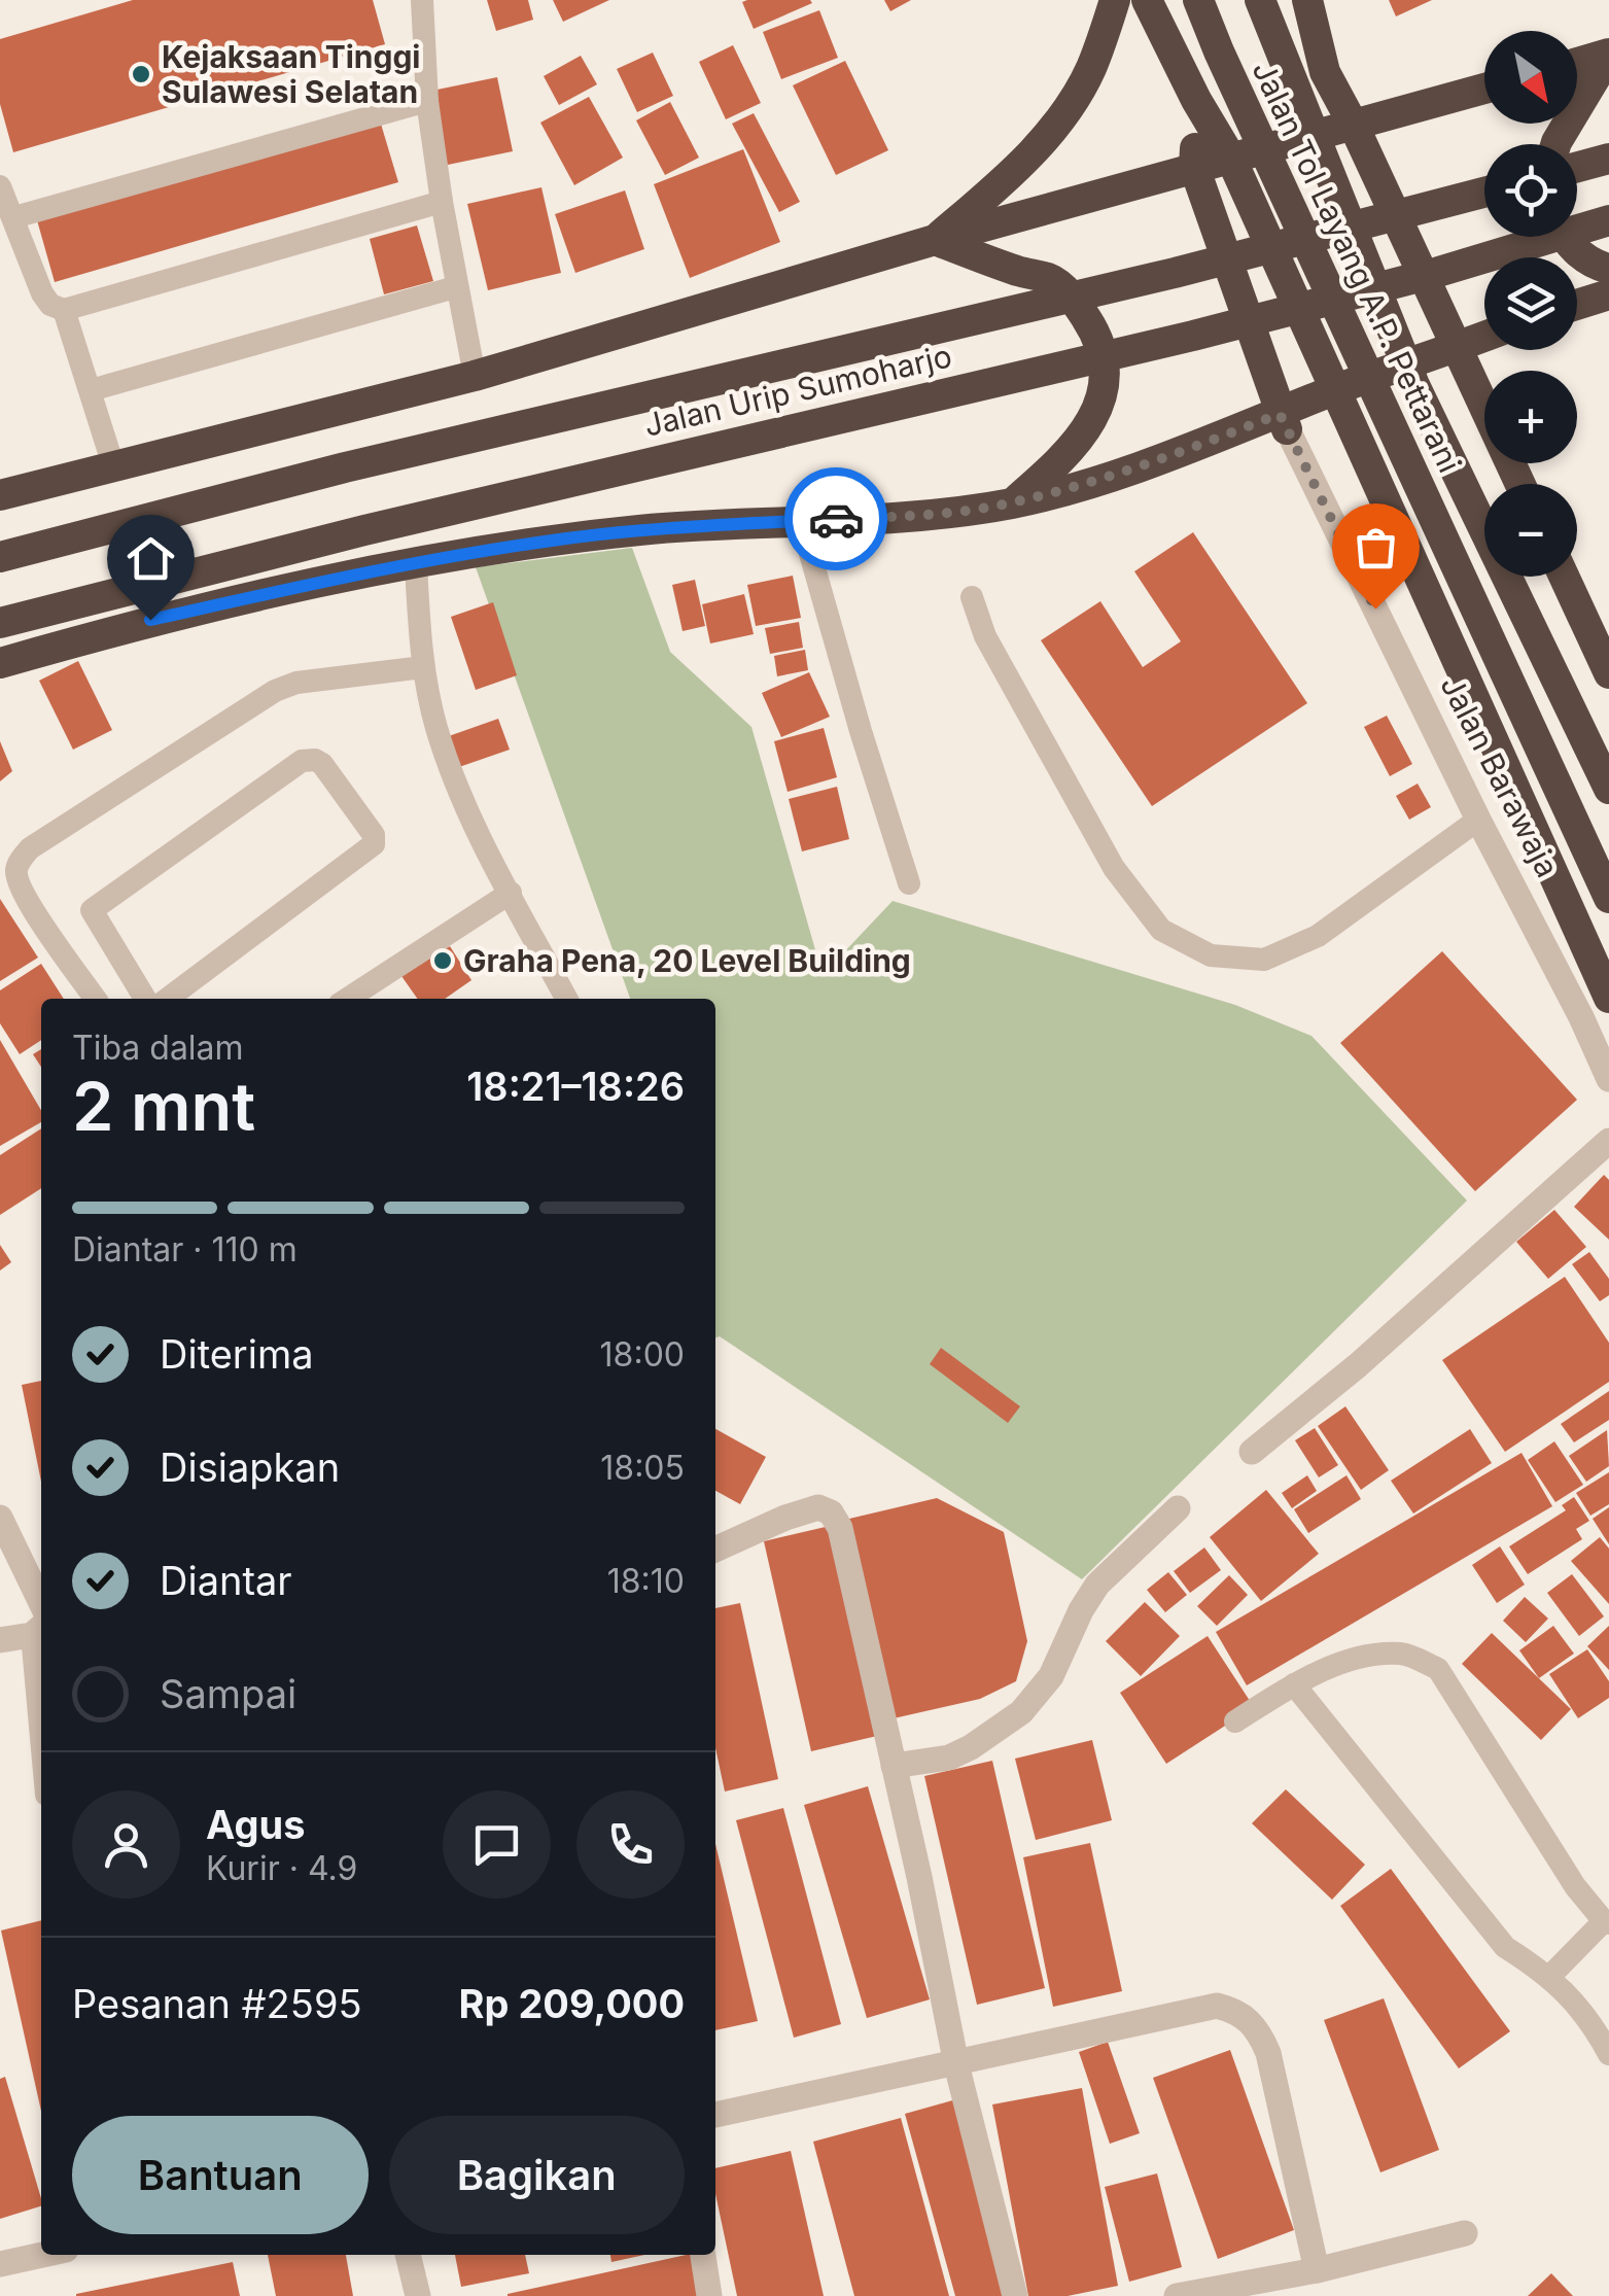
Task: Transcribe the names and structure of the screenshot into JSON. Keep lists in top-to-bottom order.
{
  "streets": {
    "highway": ["Jalan Tol Layang A.P. Pettarani", "Jalan Urip Sumoharjo", "Jalan Barawaja"]
  },
  "places": ["Kejaksaan Tinggi Sulawesi Selatan", "Graha Pena, 20 Level Building"],
  "north": "bottom right",
  "page": {
    "map_buttons": ["+", "−"],
    "heading": ["2 mnt", "Tiba dalam", "18:21–18:26"],
    "panel": [
      "Agus",
      "Kurir · 4.9",
      "Pesanan #2595",
      "Rp 209,000"
    ],
    "bar": "Diantar · 110 m",
    "list": [
      ["Diterima", "18:00"],
      ["Disiapkan", "18:05"],
      ["Diantar", "18:10"],
      "Sampai"
    ],
    "buttons": ["Bantuan", "Bagikan"]
  }
}
